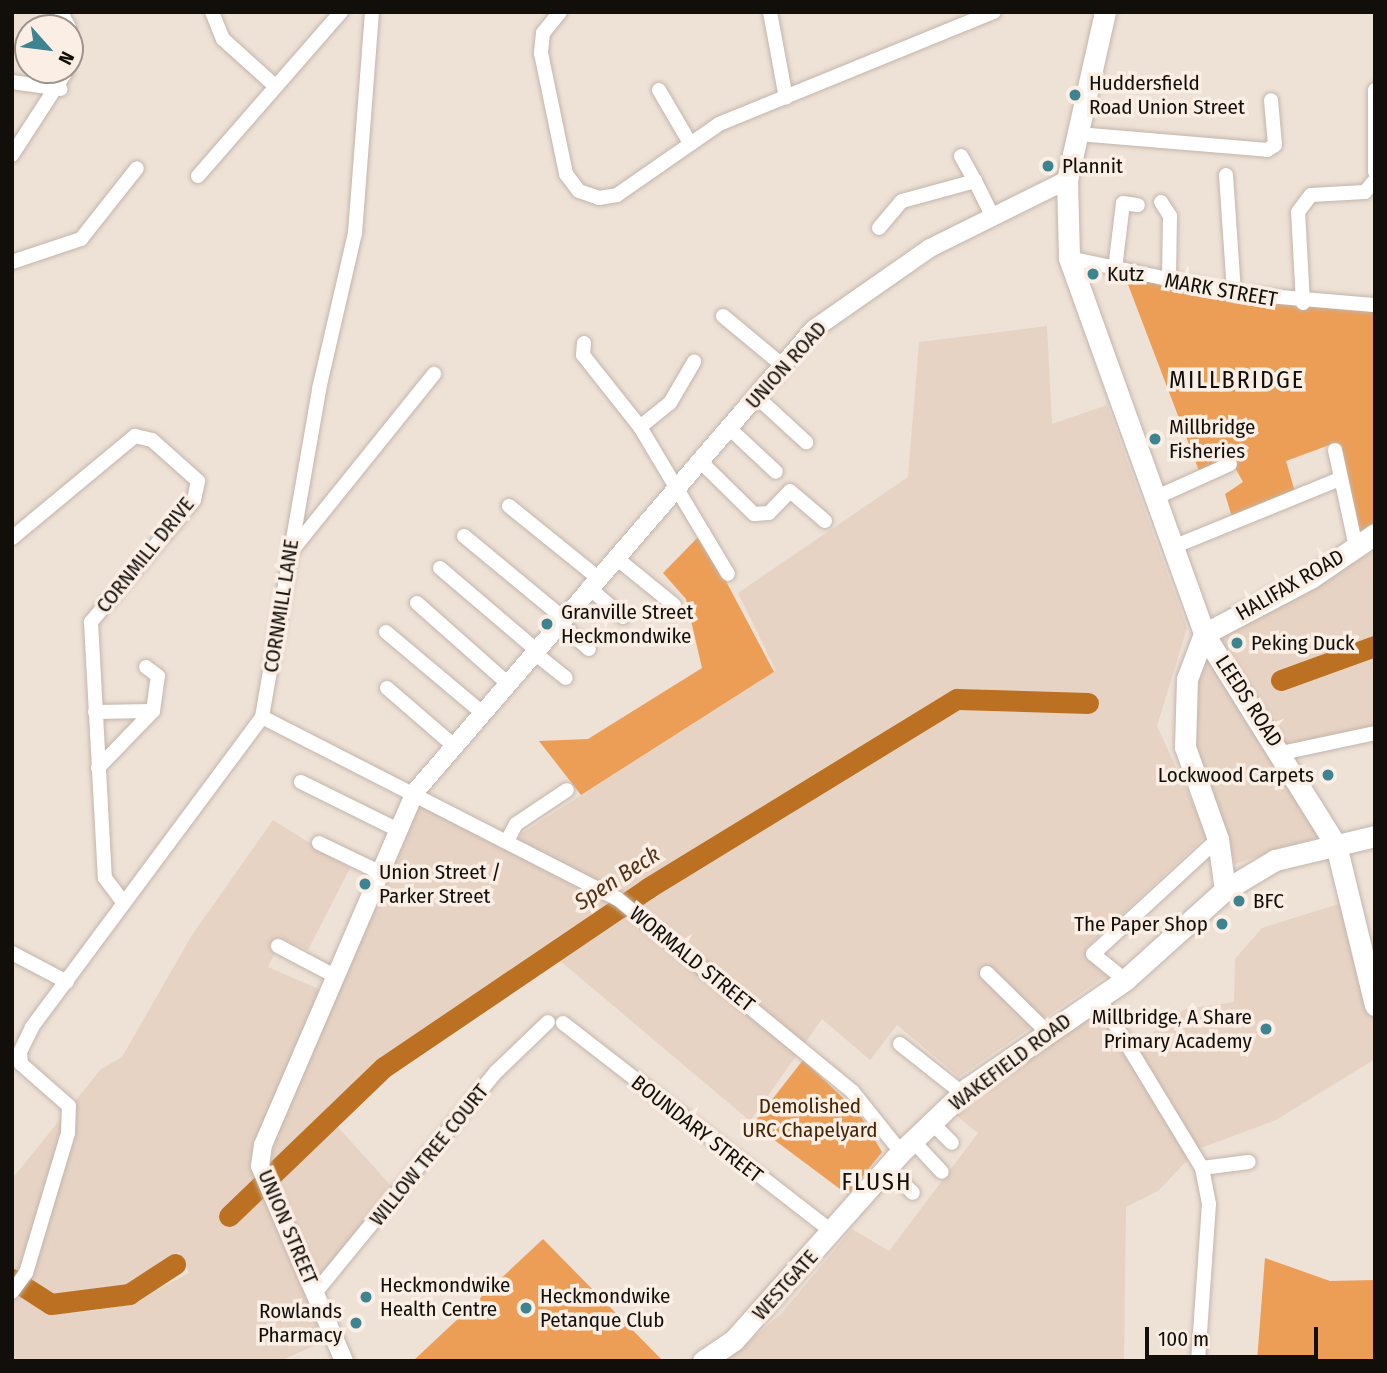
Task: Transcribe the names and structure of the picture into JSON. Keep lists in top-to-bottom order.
{
  "streets": {
    "main road": [
      "HALIFAX ROAD",
      "LEEDS ROAD",
      "WAKEFIELD ROAD",
      "WESTGATE"
    ],
    "street": [
      "MARK STREET",
      "UNION ROAD",
      "CORNMILL DRIVE",
      "CORNMILL LANE",
      "WORMALD STREET",
      "BOUNDARY STREET",
      "WILLOW TREE COURT",
      "UNION STREET"
    ]
  },
  "crossings": [
    ["MARK STREET", "LEEDS ROAD"],
    ["UNION ROAD", "LEEDS ROAD"],
    ["UNION ROAD", "WORMALD STREET"],
    ["UNION ROAD", "UNION STREET"],
    ["CORNMILL DRIVE", "CORNMILL LANE"],
    ["HALIFAX ROAD", "LEEDS ROAD"],
    ["CORNMILL LANE", "WORMALD STREET"],
    ["LEEDS ROAD", "WAKEFIELD ROAD"],
    ["WORMALD STREET", "WAKEFIELD ROAD"],
    ["WORMALD STREET", "UNION STREET"],
    ["WAKEFIELD ROAD", "WESTGATE"],
    ["BOUNDARY STREET", "WESTGATE"],
    ["WILLOW TREE COURT", "UNION STREET"]
  ],
  "districts": ["MILLBRIDGE", "FLUSH"],
  "water": ["Spen Beck"],
  "parks": ["Demolished URC Chapelyard"],
  "places": [
    "Huddersfield Road Union Street",
    "Plannit",
    "Kutz",
    "Millbridge Fisheries",
    "Granville Street Heckmondwike",
    "Peking Duck",
    "Lockwood Carpets",
    "Union Street / Parker Street",
    "BFC",
    "The Paper Shop",
    "Millbridge, A Share Primary Academy",
    "Heckmondwike Health Centre",
    "Heckmondwike Petanque Club",
    "Rowlands Pharmacy"
  ],
  "scale_bar": "100 m",
  "north": "bottom right"
}
